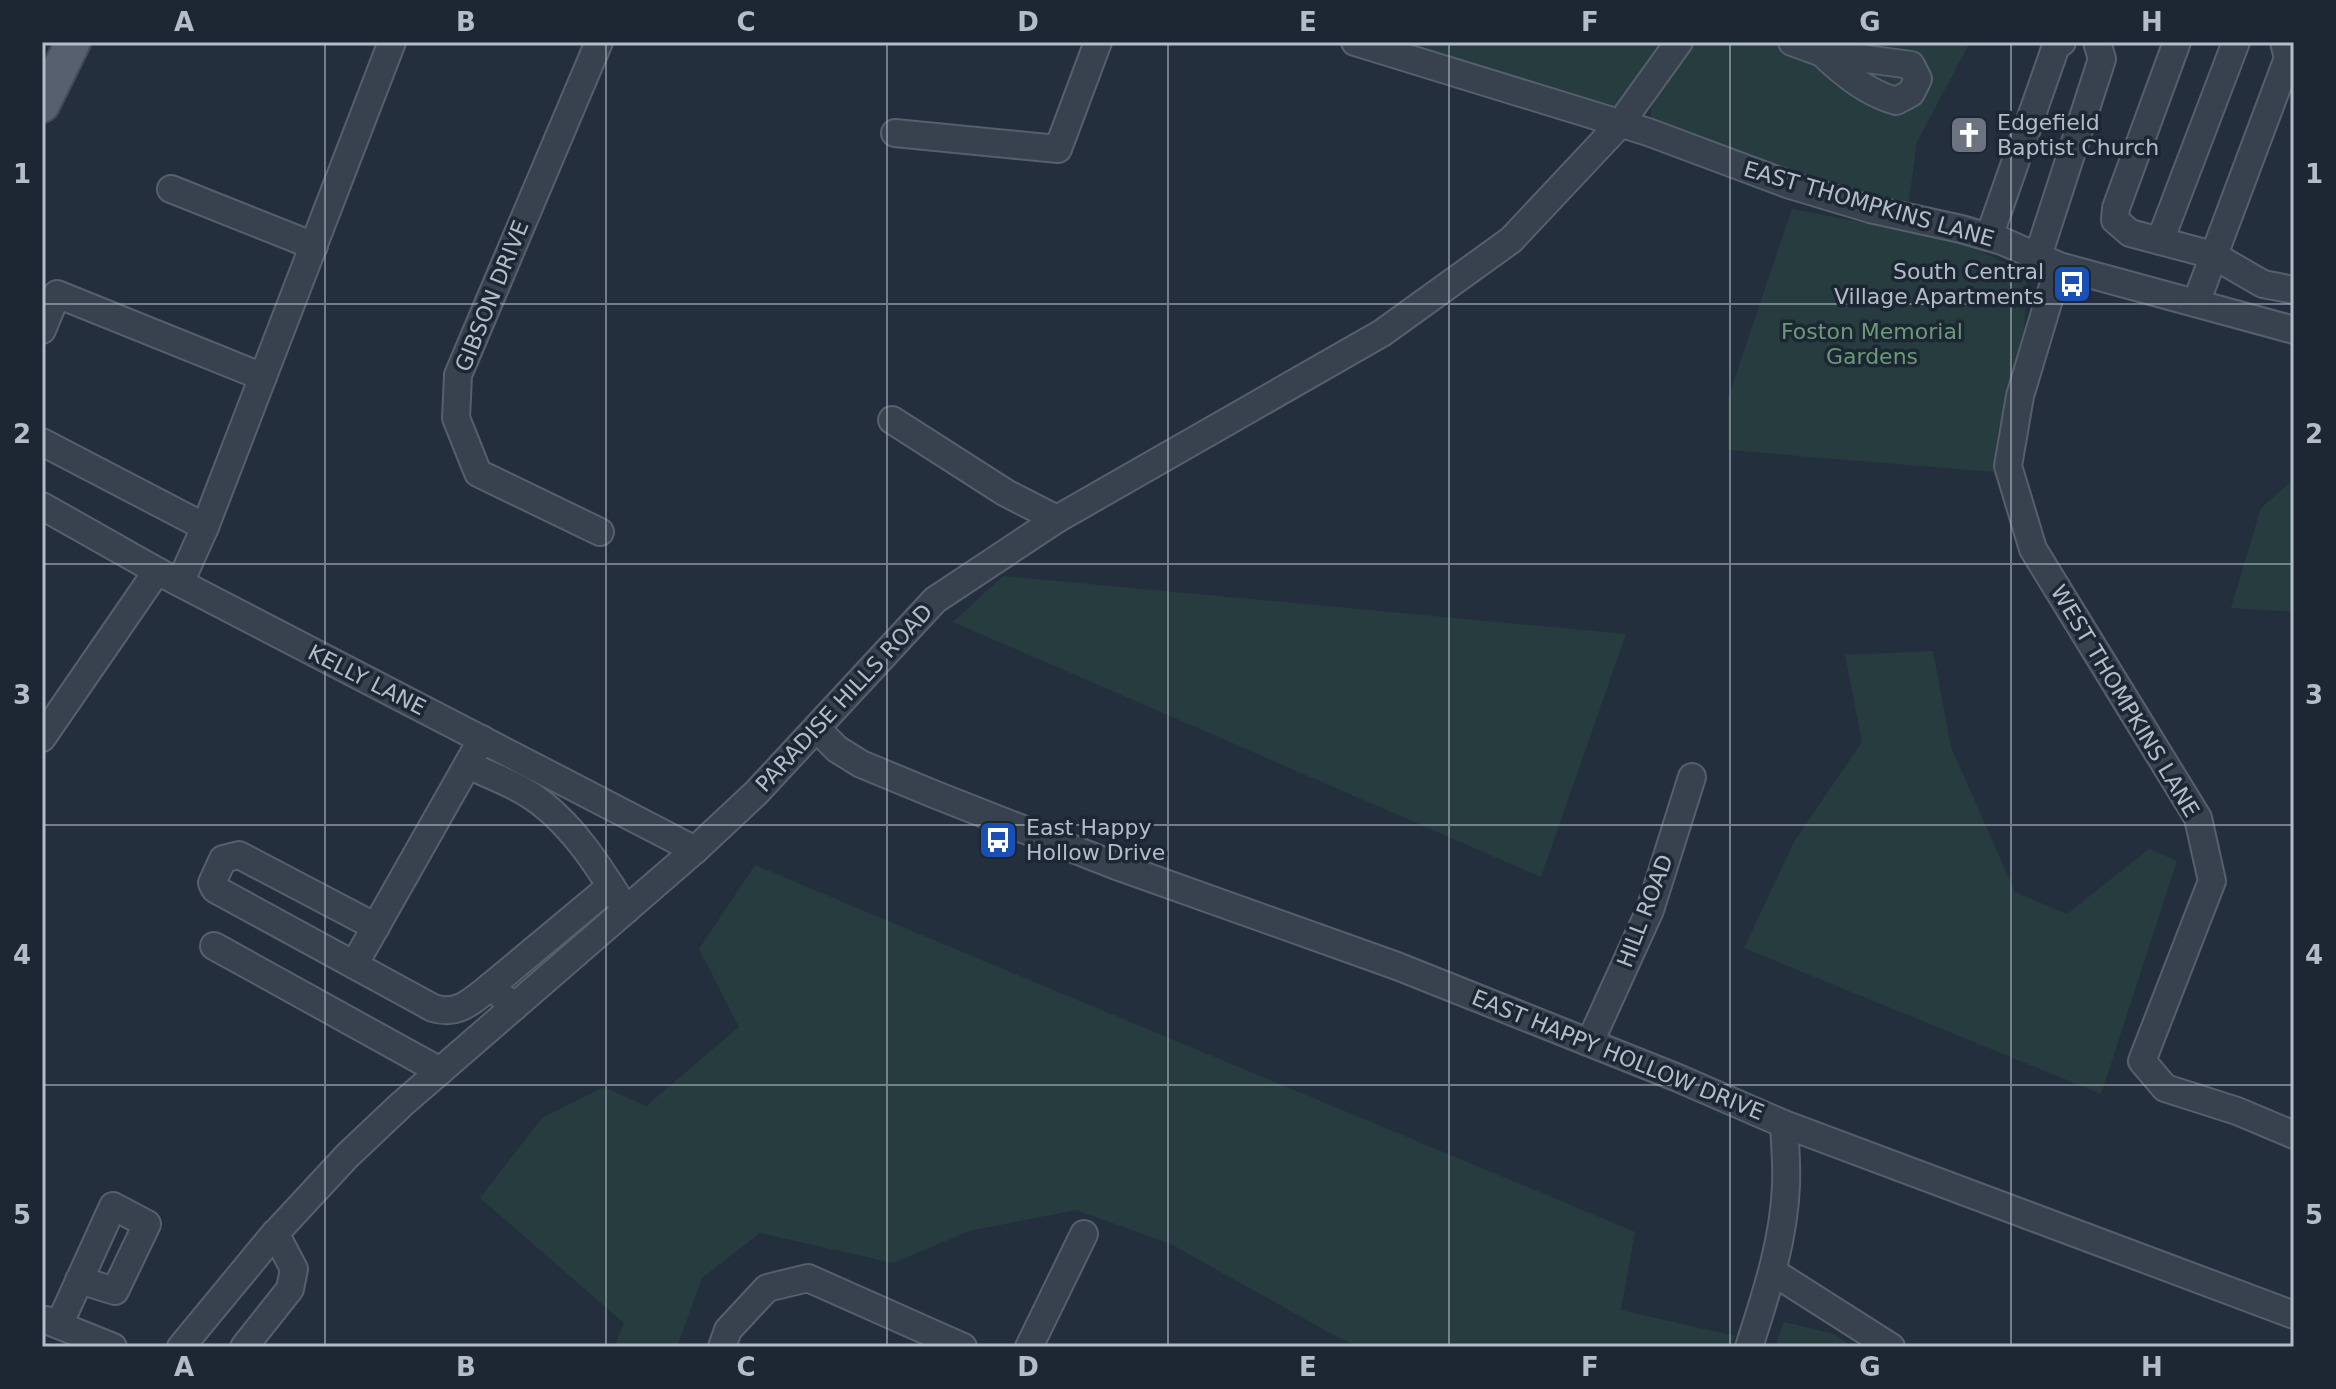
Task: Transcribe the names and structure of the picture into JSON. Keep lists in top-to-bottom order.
{
  "streets": {
    "street": [
      "EAST THOMPKINS LANE",
      "GIBSON DRIVE",
      "KELLY LANE",
      "PARADISE HILLS ROAD",
      "WEST THOMPKINS LANE",
      "HILL ROAD",
      "EAST HAPPY HOLLOW DRIVE"
    ]
  },
  "crossings": [
    ["EAST THOMPKINS LANE", "PARADISE HILLS ROAD"],
    ["EAST THOMPKINS LANE", "WEST THOMPKINS LANE"],
    ["KELLY LANE", "PARADISE HILLS ROAD"],
    ["PARADISE HILLS ROAD", "EAST HAPPY HOLLOW DRIVE"],
    ["HILL ROAD", "EAST HAPPY HOLLOW DRIVE"]
  ],
  "parks": ["Foston Memorial Gardens"],
  "places": {
    "church": ["Edgefield Baptist Church"],
    "bus stop": ["South Central Village Apartments", "East Happy Hollow Drive"]
  },
  "grid": {
    "columns": [
      "A",
      "B",
      "C",
      "D",
      "E",
      "F",
      "G",
      "H"
    ],
    "rows": [
      "1",
      "2",
      "3",
      "4",
      "5"
    ]
  }
}
